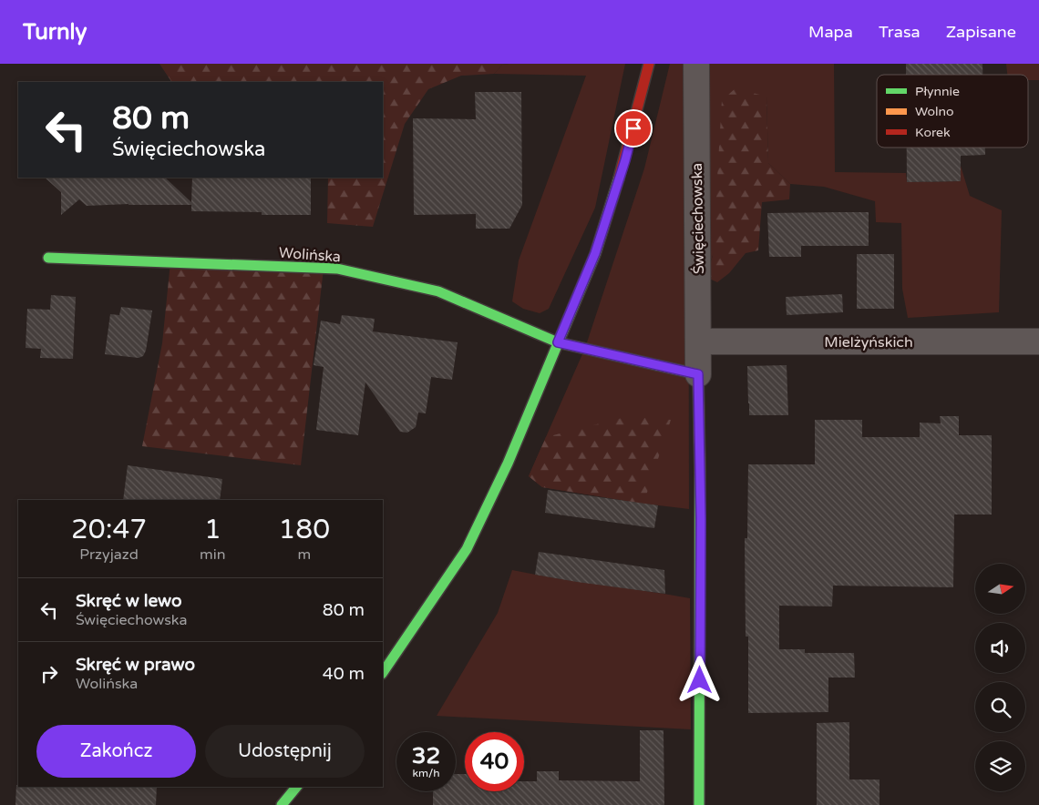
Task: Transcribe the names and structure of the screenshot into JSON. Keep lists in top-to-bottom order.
{
  "streets": {
    "street": ["Święciechowska", "Wolińska", "Mielżyńskich"]
  },
  "crossings": [
    ["Święciechowska", "Mielżyńskich"]
  ],
  "legend": ["Płynnie", "Wolno", "Korek"],
  "north": "right",
  "page": {
    "header": "Turnly",
    "nav": ["Mapa", "Trasa", "Zapisane"],
    "turn": ["80 m", "Święciechowska"],
    "eta": [
      "20:47",
      "Przyjazd",
      "1",
      "min",
      "180",
      "m"
    ],
    "list": [
      {
        "name": "Skręć w lewo",
        "note": "Święciechowska",
        "value": "80 m"
      },
      {
        "name": "Skręć w prawo",
        "note": "Wolińska",
        "value": "40 m"
      }
    ],
    "buttons": ["Zakończ", "Udostępnij"],
    "speed": "32 km/h",
    "limit": "40"
  }
}
